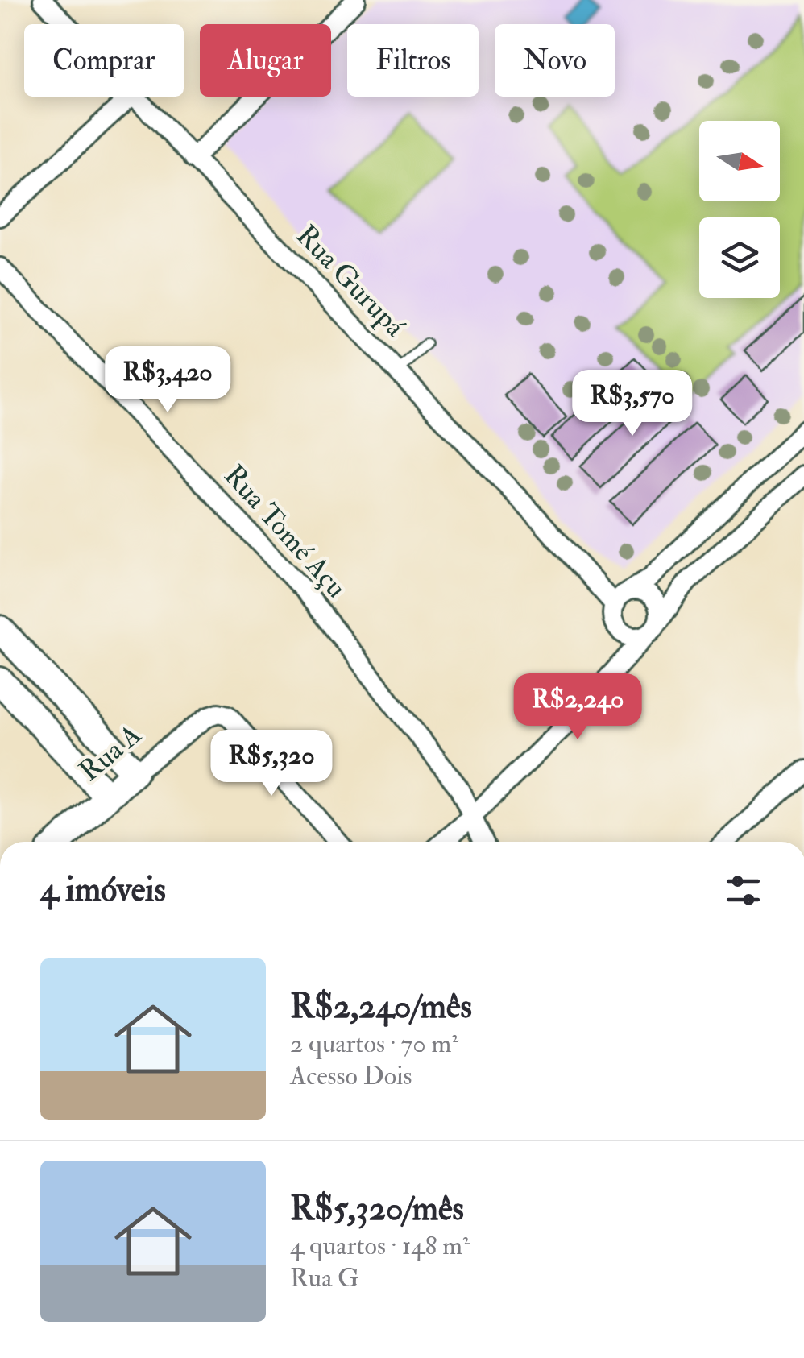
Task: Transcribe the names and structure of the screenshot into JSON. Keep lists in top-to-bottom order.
{
  "streets": {
    "street": ["Rua Gurupá", "Rua Tomé Açu", "Rua A"]
  },
  "north": "right",
  "page": {
    "chip": [
      "Comprar",
      "Alugar",
      "Filtros",
      "Novo"
    ],
    "price": [
      "R$3,420",
      "R$3,570",
      "R$2,240",
      "R$5,320"
    ],
    "heading": "4 imóveis",
    "list": [
      {
        "name": "R$2,240/mês",
        "note": "2 quartos · 70 m² · Acesso Dois"
      },
      {
        "name": "R$5,320/mês",
        "note": "4 quartos · 148 m² · Rua G"
      }
    ]
  }
}
